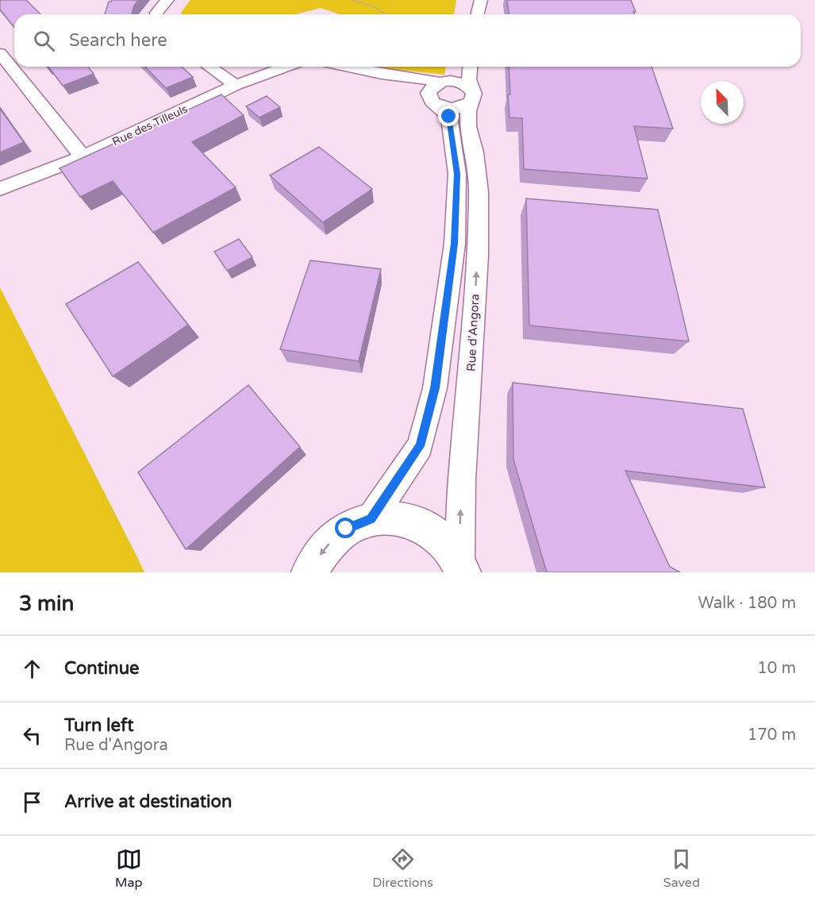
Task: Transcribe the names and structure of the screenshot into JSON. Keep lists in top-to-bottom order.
{
  "streets": {
    "street": ["Rue des Tilleuls", "Rue d'Angora"]
  },
  "north": "top left",
  "page": {
    "search": "Search here",
    "heading": ["3 min", "Walk · 180 m"],
    "list": [
      ["Continue", "10 m"],
      ["Turn left", "Rue d'Angora", "170 m"],
      "Arrive at destination"
    ],
    "nav": ["Map", "Directions", "Saved"]
  }
}
